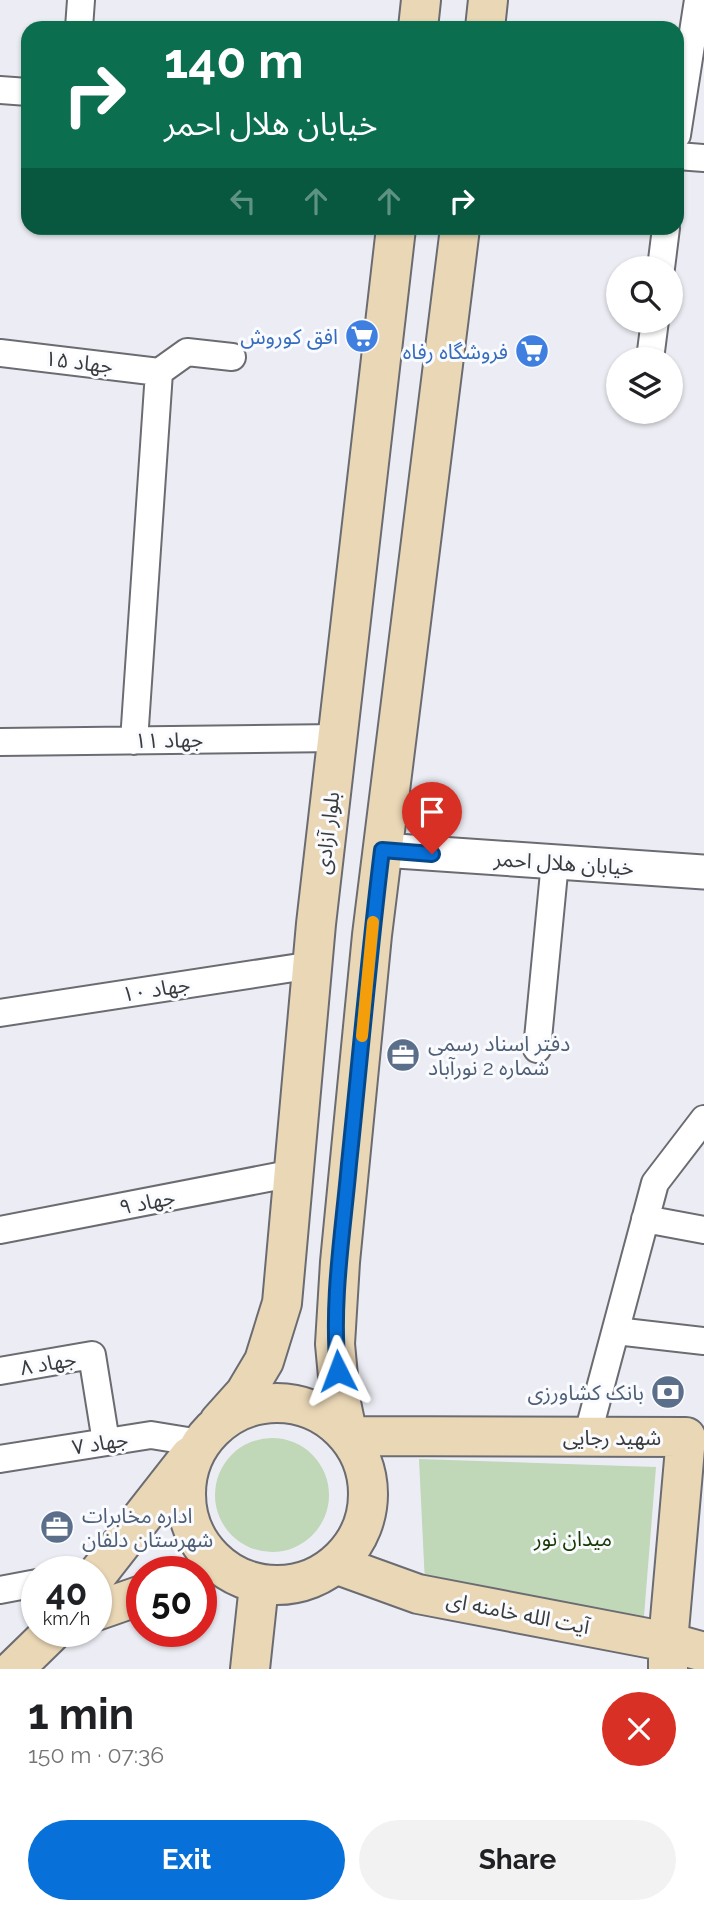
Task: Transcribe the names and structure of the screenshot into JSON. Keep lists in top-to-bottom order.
{
  "streets": {
    "main road": ["بلوار آزادی", "شهید رجایی", "آیت الله خامنه ای"],
    "street": [
      "جهاد ۱۵",
      "جهاد ۱۱",
      "خیابان هلال احمر",
      "جهاد ۱۰",
      "جهاد ۹",
      "جهاد ۸",
      "جهاد ۷"
    ]
  },
  "crossings": [
    ["جهاد ۱۱", "بلوار آزادی"],
    ["بلوار آزادی", "جهاد ۱۰"],
    ["بلوار آزادی", "جهاد ۹"],
    ["بلوار آزادی", "شهید رجایی"],
    ["بلوار آزادی", "جهاد ۷"],
    ["بلوار آزادی", "آیت الله خامنه ای"],
    ["جهاد ۸", "جهاد ۷"],
    ["شهید رجایی", "جهاد ۷"],
    ["شهید رجایی", "آیت الله خامنه ای"],
    ["جهاد ۷", "آیت الله خامنه ای"]
  ],
  "parks": ["میدان نور"],
  "places": {
    "supermarket": ["افق کوروش", "فروشگاه رفاه"],
    "office": ["دفتر اسناد رسمی شماره 2 نورآباد", "اداره مخابرات شهرستان دلفان"],
    "bank": ["بانک کشاورزی"]
  },
  "page": {
    "turn": ["140 m", "خیابان هلال احمر"],
    "speed": "40 km/h",
    "limit": "50",
    "heading": ["1 min", "150 m · 07:36"],
    "buttons": ["Exit", "Share"]
  }
}
